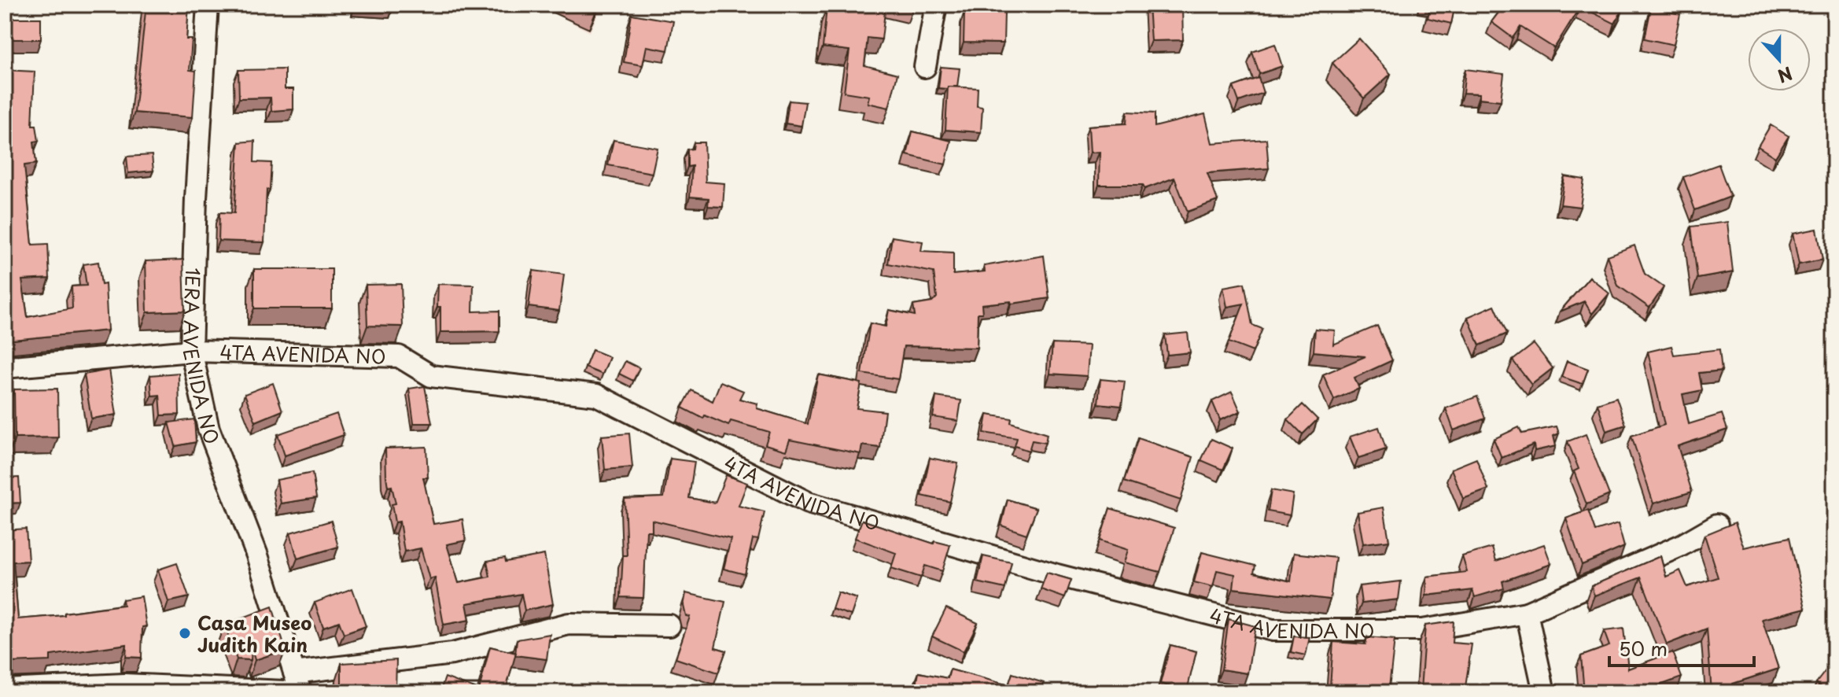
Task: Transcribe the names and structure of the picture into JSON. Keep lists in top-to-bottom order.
{
  "streets": {
    "street": ["4TA AVENIDA NO", "1ERA AVENIDA NO"]
  },
  "crossings": [
    ["4TA AVENIDA NO", "1ERA AVENIDA NO"]
  ],
  "places": ["Casa Museo Judith Kain"],
  "scale_bar": "50 m",
  "north": "bottom"
}
